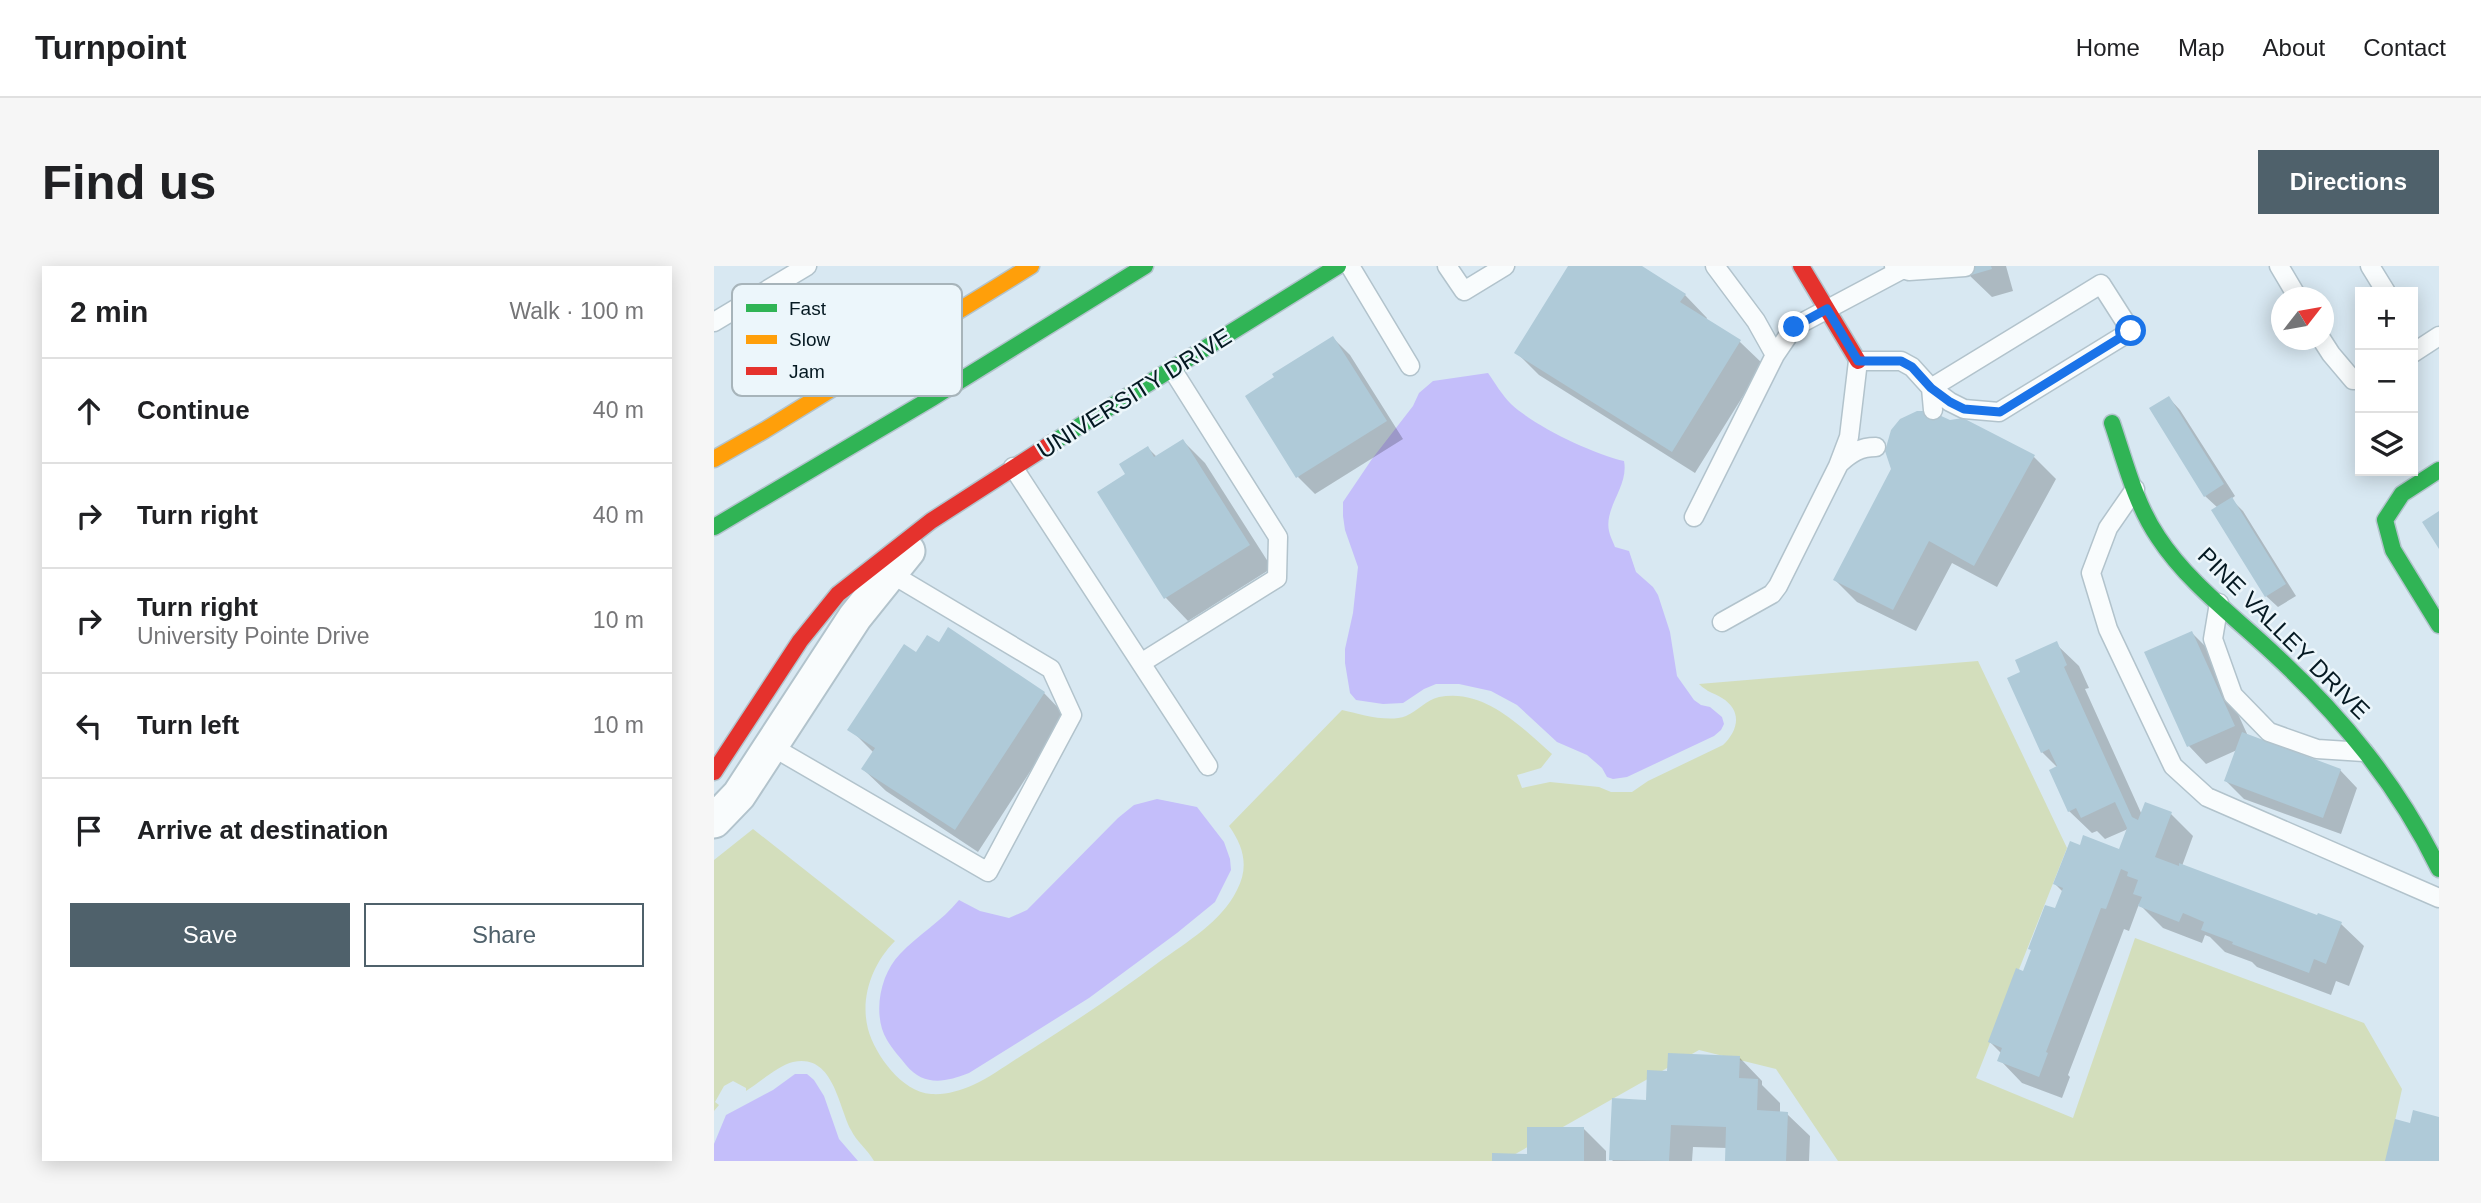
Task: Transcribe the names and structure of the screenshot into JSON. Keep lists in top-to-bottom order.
{
  "streets": {
    "street": ["UNIVERSITY DRIVE", "PINE VALLEY DRIVE"]
  },
  "legend": ["Fast", "Slow", "Jam"],
  "north": "top right",
  "page": {
    "header": "Turnpoint",
    "nav": [
      "Home",
      "Map",
      "About",
      "Contact"
    ],
    "buttons": [
      "Directions",
      ["Save", "Share"]
    ],
    "title": "Find us",
    "heading": ["2 min", "Walk · 100 m"],
    "map_buttons": ["+", "−"],
    "list": [
      ["Continue", "40 m"],
      ["Turn right", "40 m"],
      ["Turn right", "University Pointe Drive", "10 m"],
      ["Turn left", "10 m"],
      "Arrive at destination"
    ]
  }
}
